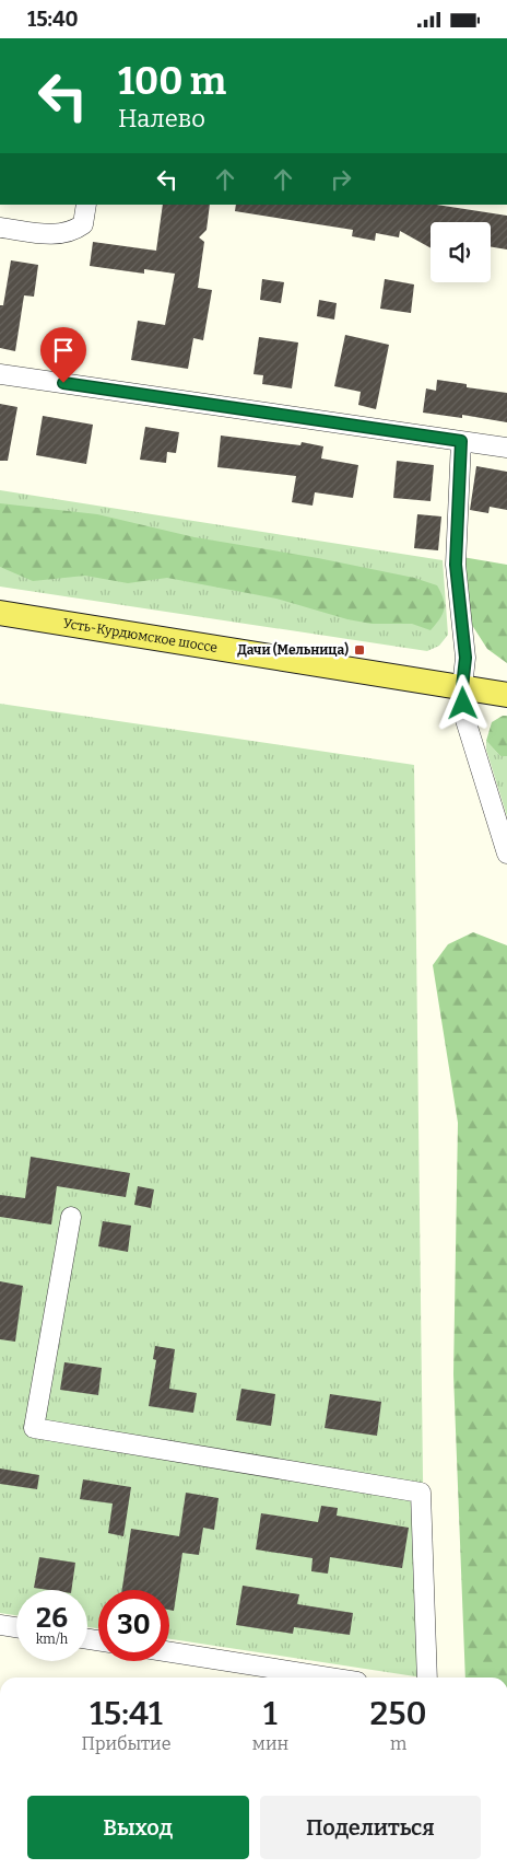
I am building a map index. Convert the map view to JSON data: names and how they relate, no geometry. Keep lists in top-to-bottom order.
{
  "streets": {
    "main road": ["Усть-Курдюмское шоссе"]
  },
  "places": {
    "transit": ["Дачи (Мельница)"]
  },
  "page": {
    "status": "15:40",
    "turn": ["100 m", "Налево"],
    "speed": "26 km/h",
    "limit": "30",
    "eta": [
      "15:41",
      "Прибытие",
      "1",
      "мин",
      "250",
      "m"
    ],
    "buttons": ["Выход", "Поделиться"]
  }
}
